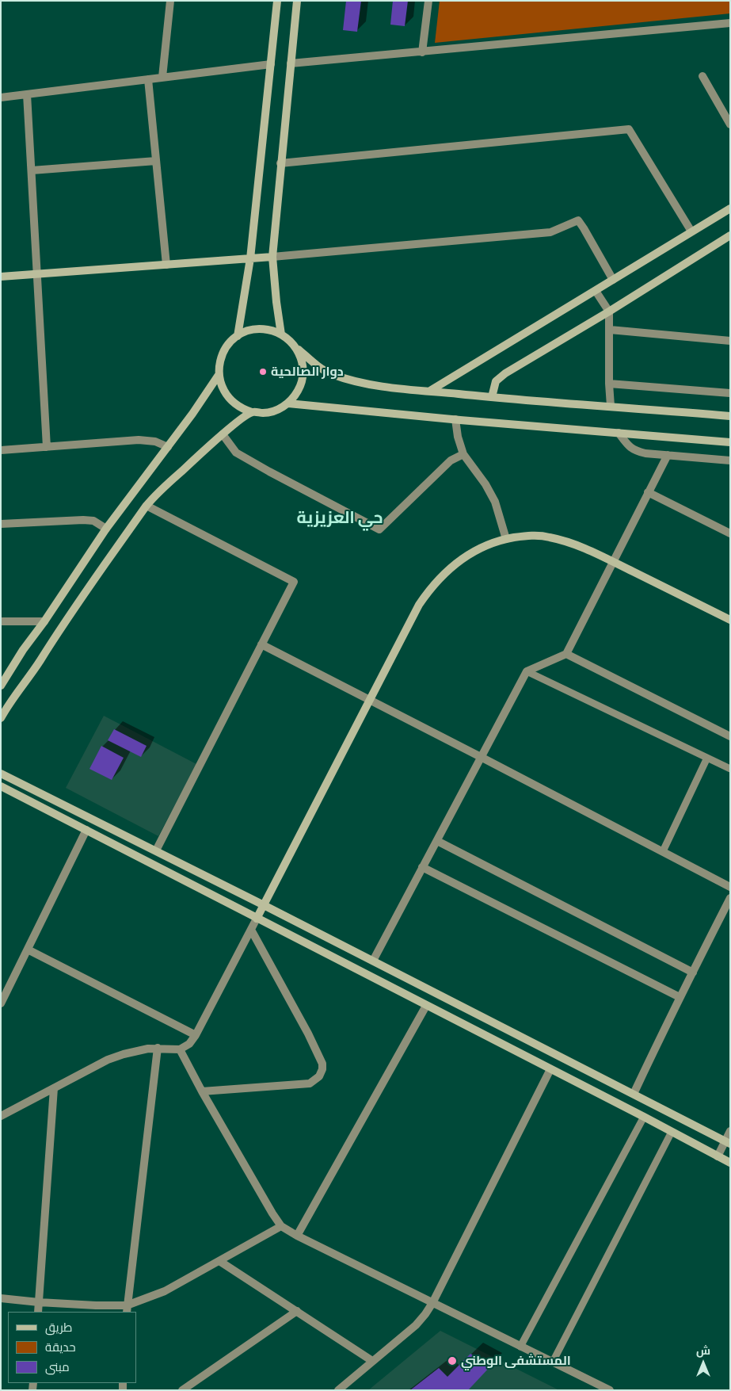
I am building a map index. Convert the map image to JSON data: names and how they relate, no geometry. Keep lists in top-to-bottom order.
{
  "districts": ["حي العزيزية"],
  "places": ["دوار الصالحية", "المستشفى الوطني"],
  "legend": ["طريق", "حديقة", "مبنى"],
  "north": "top"
}
